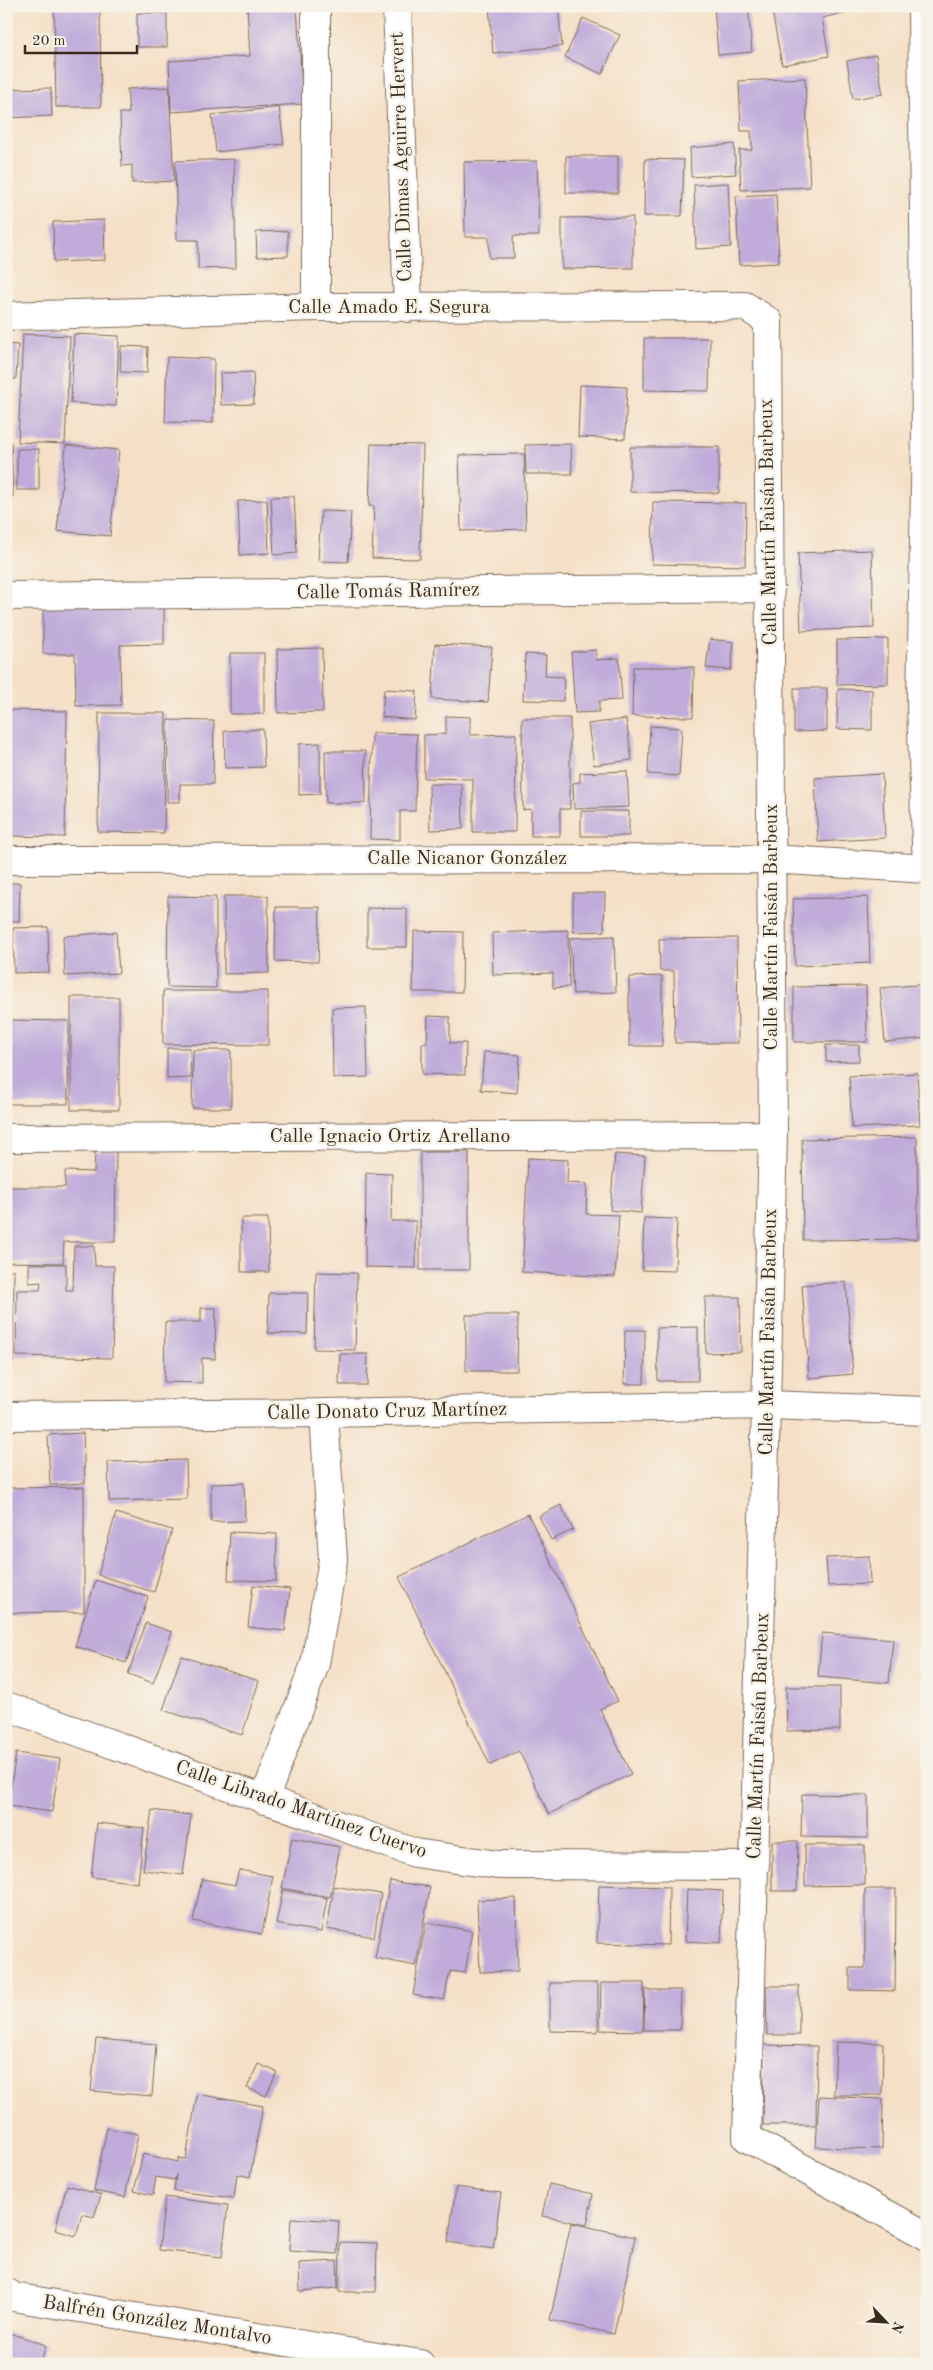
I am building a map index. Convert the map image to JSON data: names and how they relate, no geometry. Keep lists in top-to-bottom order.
{
  "streets": {
    "street": [
      "Calle Dimas Aguirre Hervert",
      "Calle Amado E. Segura",
      "Calle Martín Faisán Barbeux",
      "Calle Tomás Ramírez",
      "Calle Nicanor González",
      "Calle Ignacio Ortiz Arellano",
      "Calle Donato Cruz Martínez",
      "Calle Librado Martínez Cuervo",
      "Balfrén González Montalvo"
    ]
  },
  "crossings": [
    ["Calle Dimas Aguirre Hervert", "Calle Amado E. Segura"],
    ["Calle Amado E. Segura", "Calle Martín Faisán Barbeux"],
    ["Calle Martín Faisán Barbeux", "Calle Tomás Ramírez"],
    ["Calle Martín Faisán Barbeux", "Calle Nicanor González"],
    ["Calle Martín Faisán Barbeux", "Calle Ignacio Ortiz Arellano"],
    ["Calle Martín Faisán Barbeux", "Calle Donato Cruz Martínez"],
    ["Calle Martín Faisán Barbeux", "Calle Librado Martínez Cuervo"]
  ],
  "scale_bar": "20 m",
  "north": "bottom right"
}
